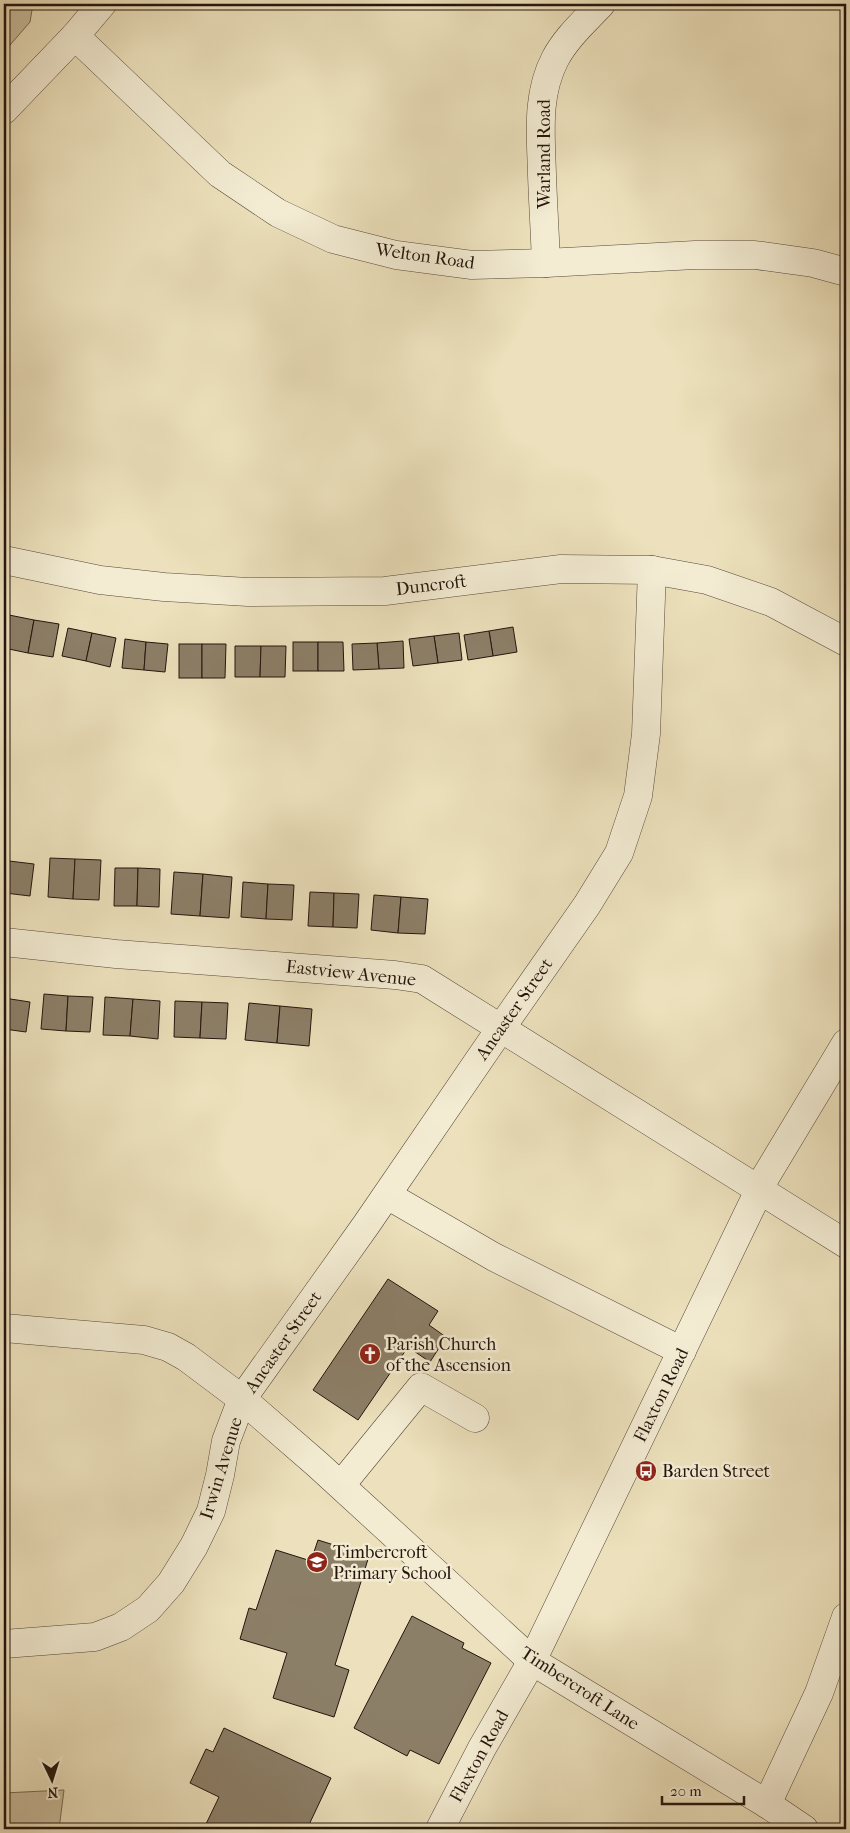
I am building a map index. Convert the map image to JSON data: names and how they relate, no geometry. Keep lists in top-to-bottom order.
{
  "streets": {
    "street": [
      "Warland Road",
      "Welton Road",
      "Duncroft",
      "Eastview Avenue",
      "Ancaster Street",
      "Flaxton Road",
      "Irwin Avenue",
      "Timbercroft Lane"
    ]
  },
  "crossings": [
    ["Warland Road", "Welton Road"],
    ["Duncroft", "Ancaster Street"],
    ["Eastview Avenue", "Ancaster Street"],
    ["Eastview Avenue", "Flaxton Road"],
    ["Ancaster Street", "Irwin Avenue"],
    ["Ancaster Street", "Timbercroft Lane"],
    ["Flaxton Road", "Timbercroft Lane"],
    ["Irwin Avenue", "Timbercroft Lane"]
  ],
  "places": {
    "church": ["Parish Church of the Ascension"],
    "bus stop": ["Barden Street"],
    "school or university": ["Timbercroft Primary School"]
  },
  "scale_bar": "20 m",
  "north": "bottom"
}
